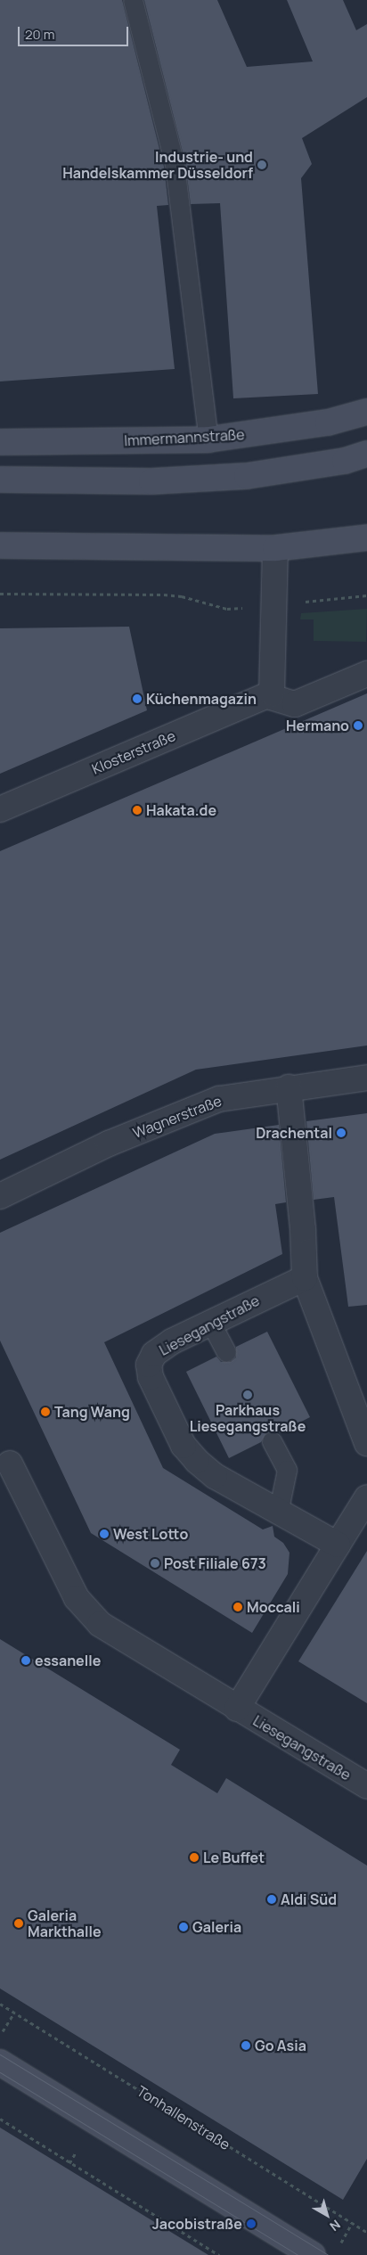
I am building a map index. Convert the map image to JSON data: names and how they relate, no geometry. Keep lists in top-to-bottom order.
{
  "streets": {
    "street": [
      "Immermannstraße",
      "Klosterstraße",
      "Wagnerstraße",
      "Liesegangstraße"
    ],
    "path": ["Tonhallenstraße"]
  },
  "places": [
    "Industrie- und Handelskammer Düsseldorf",
    "Küchenmagazin",
    "Hermano",
    "Hakata.de",
    "Drachental",
    "Parkhaus Liesegangstraße",
    "Tang Wang",
    "West Lotto",
    "Post Filiale 673",
    "Moccali",
    "essanelle",
    "Le Buffet",
    "Aldi Süd",
    "Galeria Markthalle",
    "Galeria",
    "Go Asia",
    "Jacobistraße"
  ],
  "scale_bar": "20 m",
  "north": "bottom right"
}
